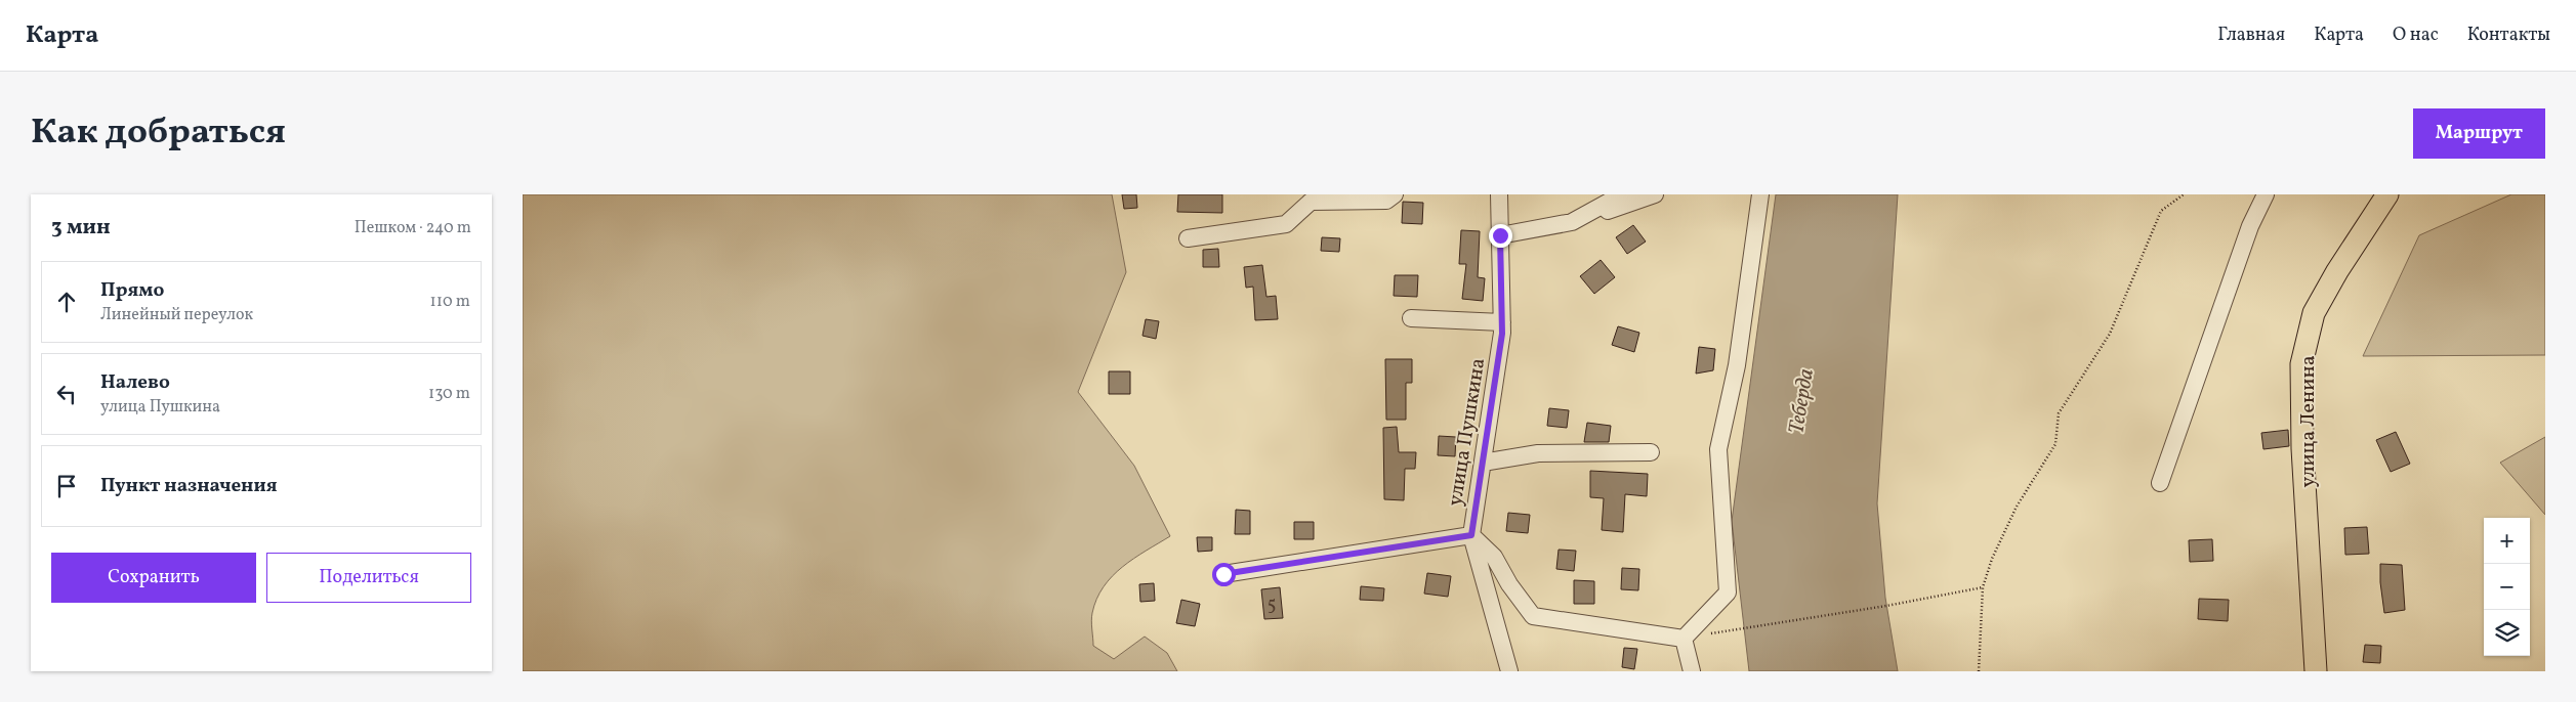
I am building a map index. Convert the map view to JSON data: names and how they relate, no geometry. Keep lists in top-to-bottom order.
{
  "streets": {
    "main road": ["улица Ленина"],
    "street": ["улица Пушкина"]
  },
  "water": ["Теберда"],
  "house_numbers": ["5"],
  "page": {
    "header": "Карта",
    "nav": [
      "Главная",
      "Карта",
      "О нас",
      "Контакты"
    ],
    "title": "Как добраться",
    "buttons": [
      "Маршрут",
      ["Сохранить", "Поделиться"]
    ],
    "heading": ["3 мин", "Пешком · 240 m"],
    "list": [
      ["Прямо", "Линейный переулок", "110 m"],
      ["Налево", "улица Пушкина", "130 m"],
      "Пункт назначения"
    ],
    "map_buttons": ["+", "−"]
  }
}
